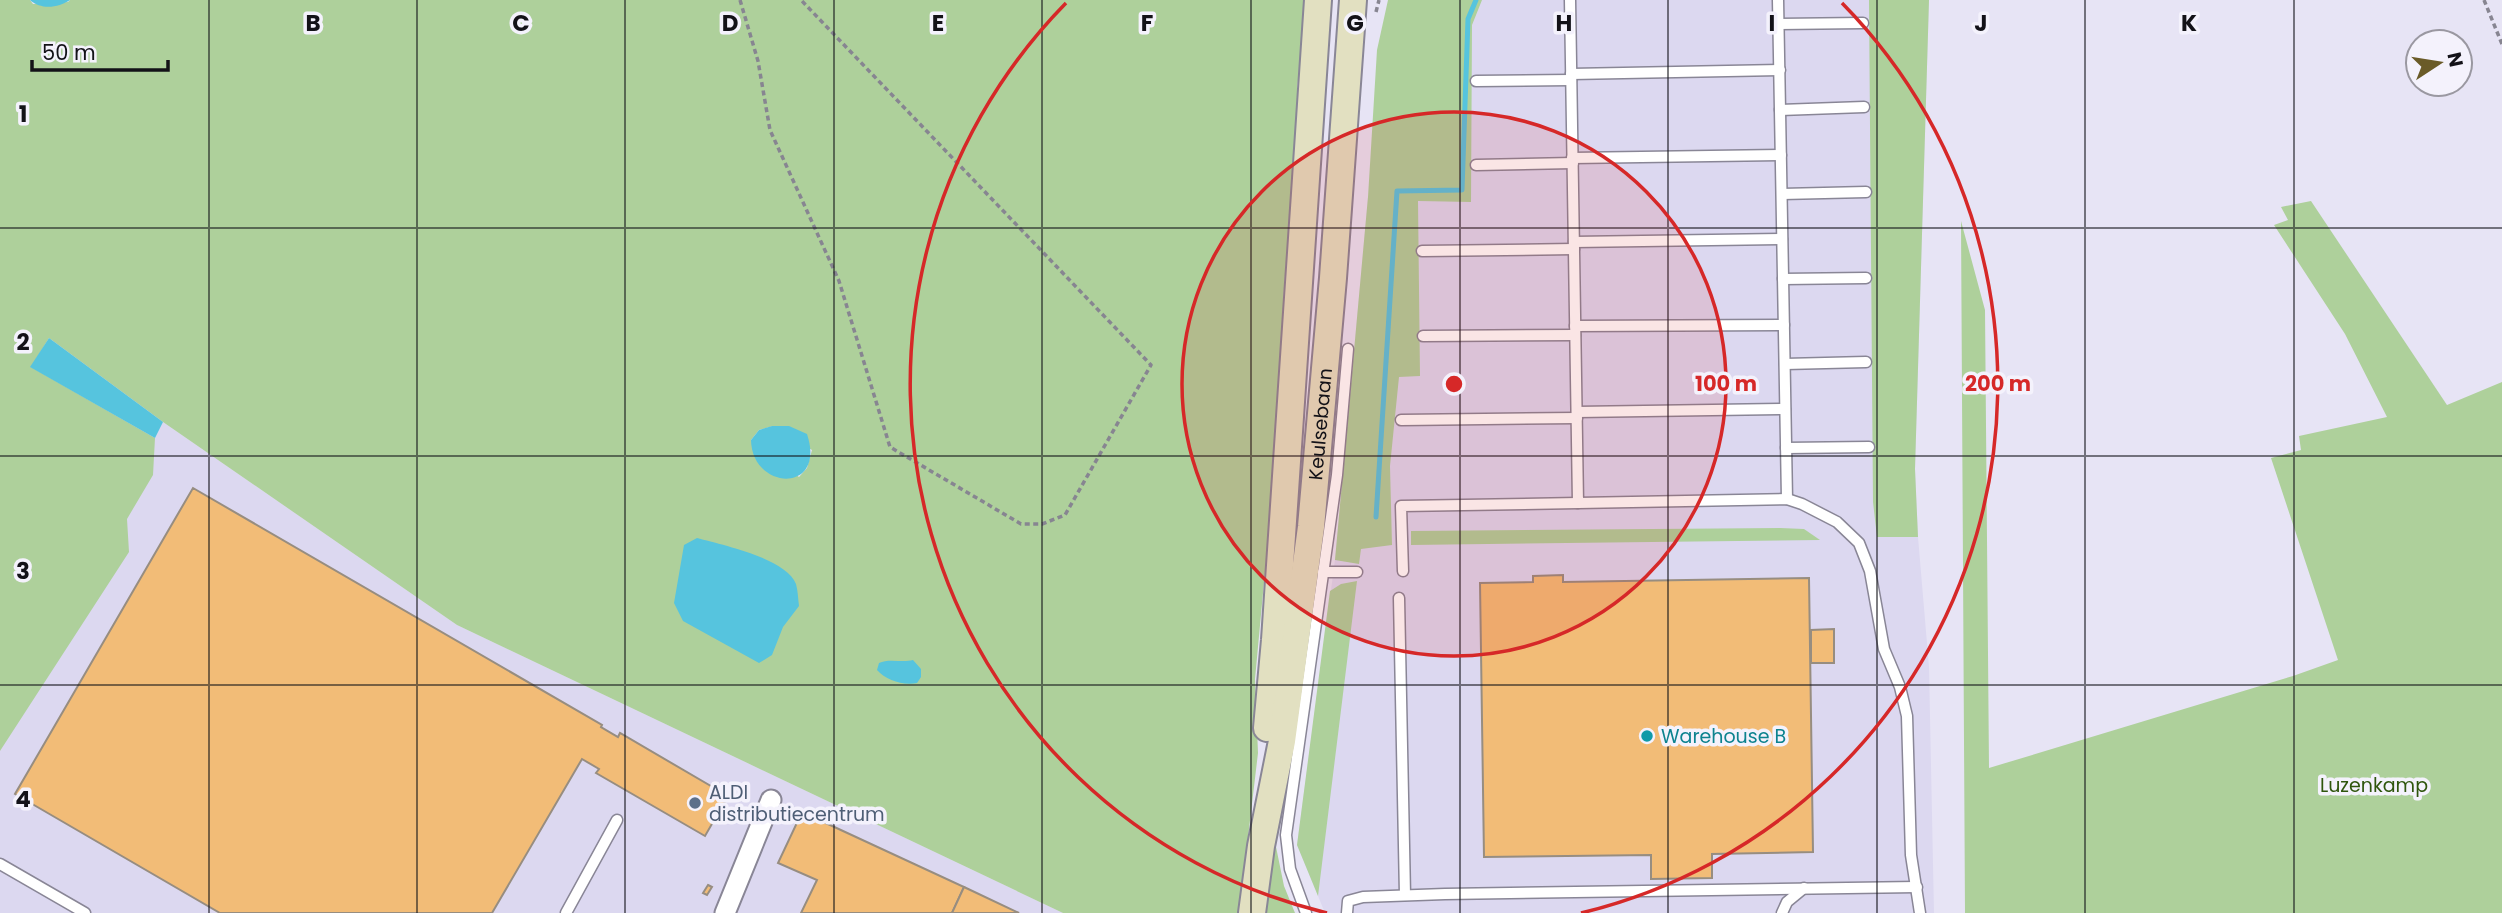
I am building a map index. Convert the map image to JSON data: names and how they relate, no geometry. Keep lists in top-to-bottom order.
{
  "streets": {
    "main road": ["Keulsebaan"]
  },
  "parks": ["Luzenkamp"],
  "places": ["Warehouse B", "ALDI distributiecentrum"],
  "scale_bar": "50 m",
  "north": "right",
  "grid": {
    "columns": [
      "B",
      "C",
      "D",
      "E",
      "F",
      "G",
      "H",
      "I",
      "J",
      "K"
    ],
    "rows": [
      "1",
      "2",
      "3",
      "4"
    ]
  },
  "rings": ["100 m", "200 m"]
}
